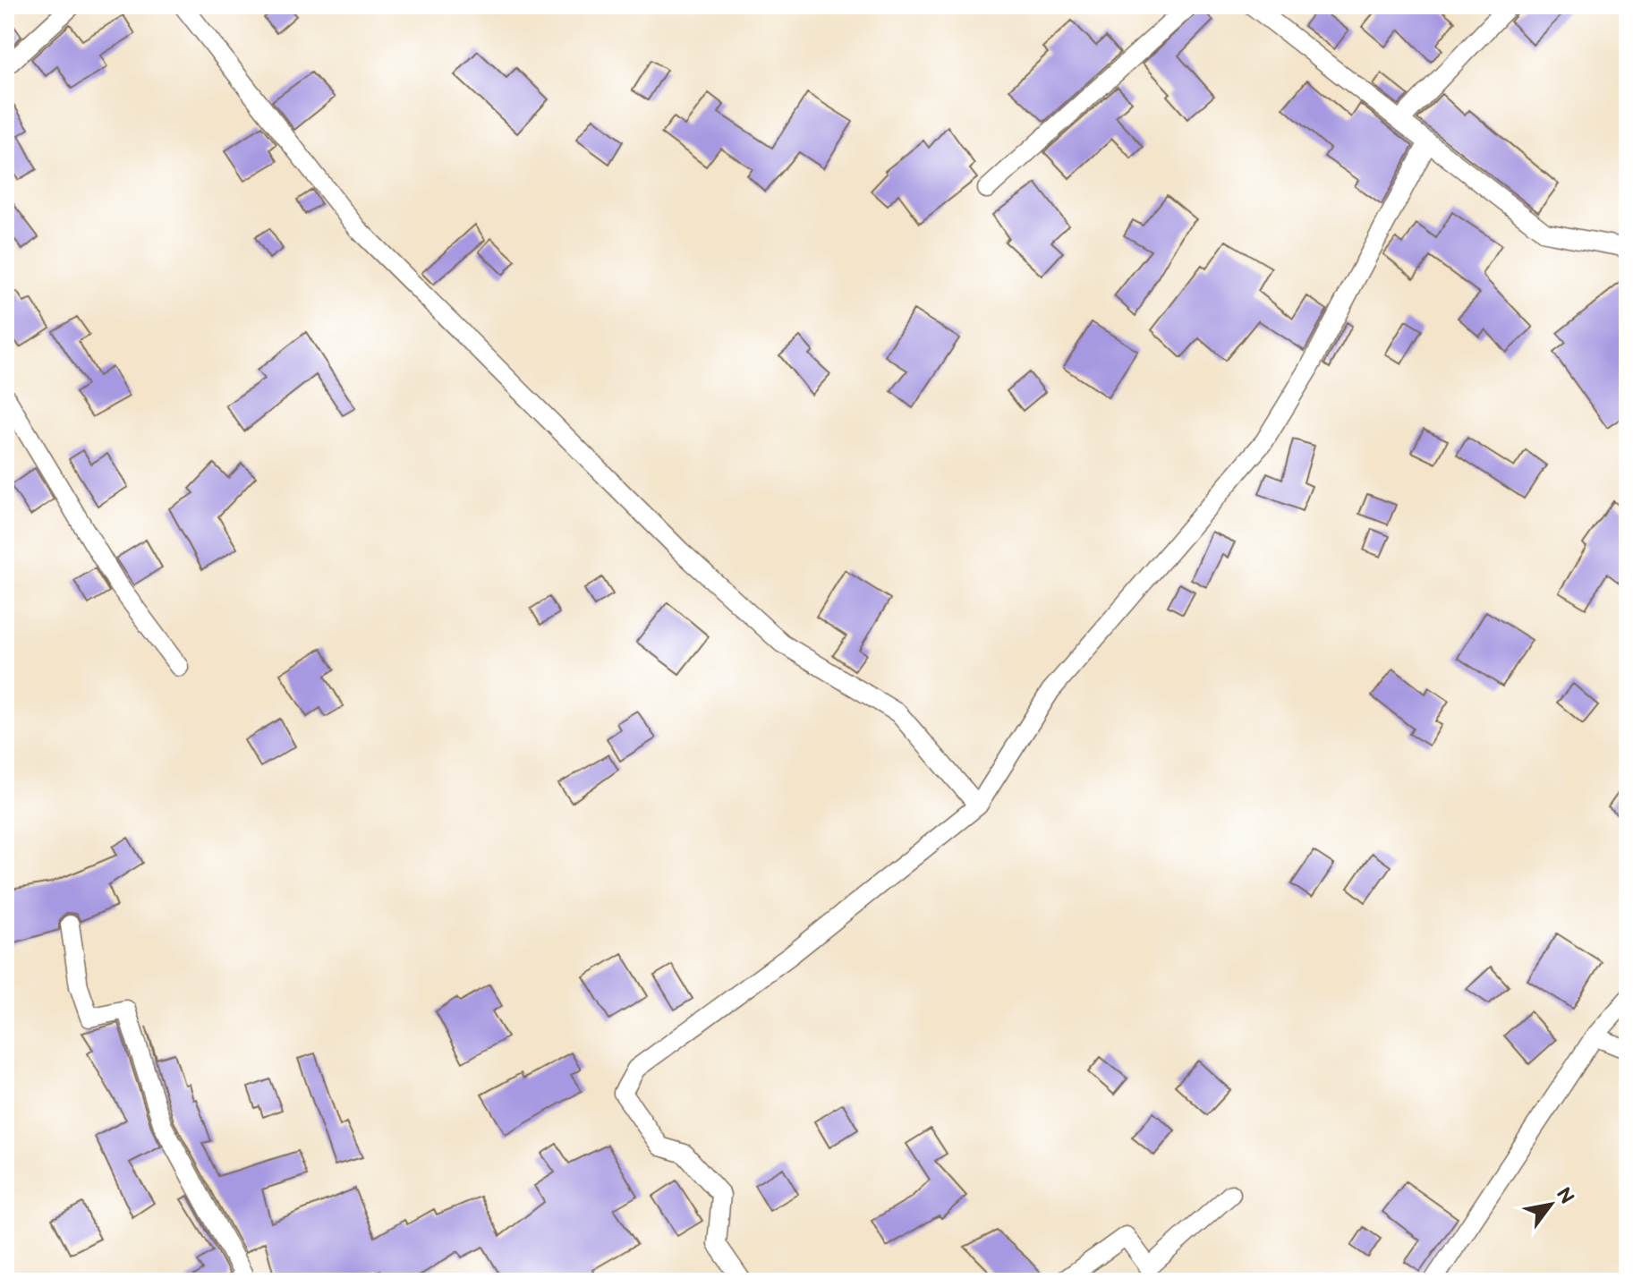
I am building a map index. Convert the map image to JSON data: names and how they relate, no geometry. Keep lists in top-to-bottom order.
{
  "north": "top right"
}
